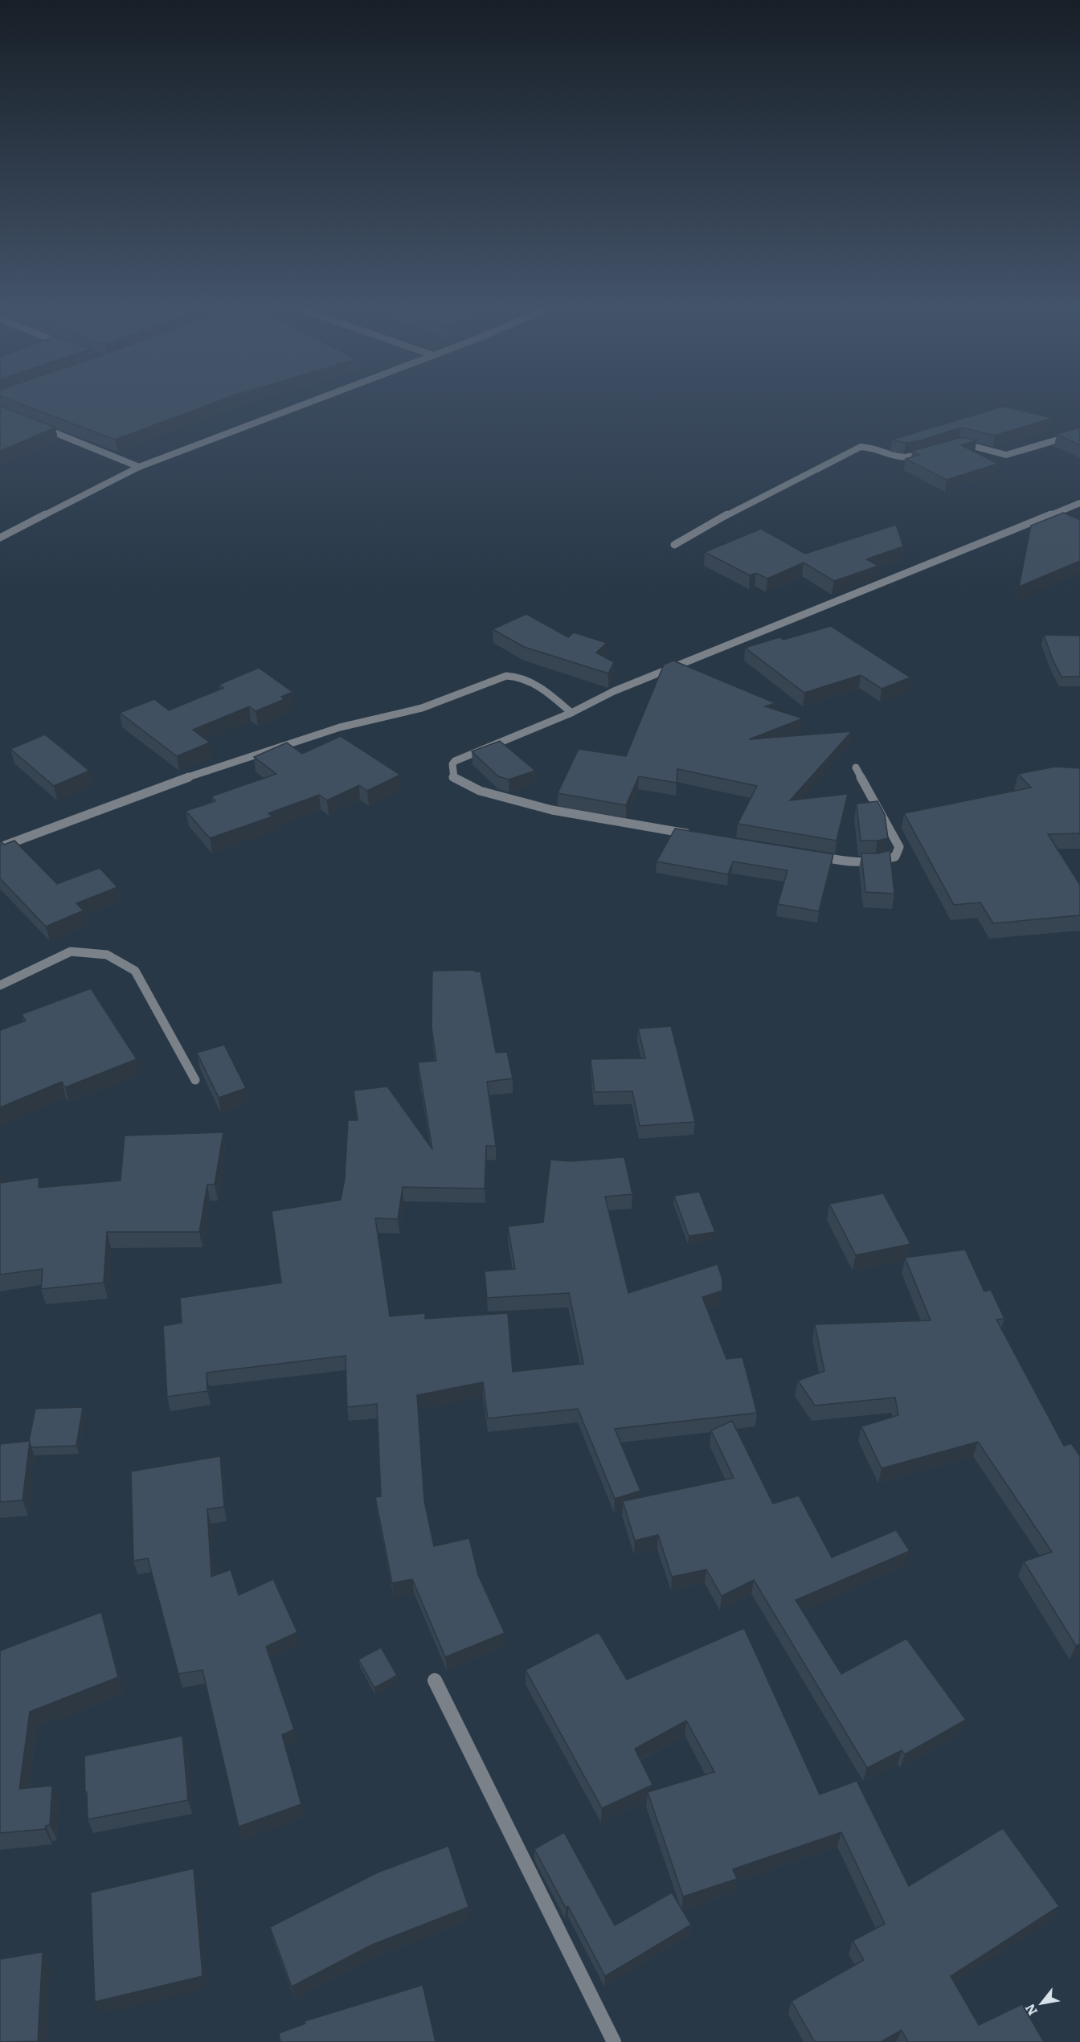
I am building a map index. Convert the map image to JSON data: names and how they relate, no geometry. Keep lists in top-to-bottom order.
{
  "north": "bottom left"
}
